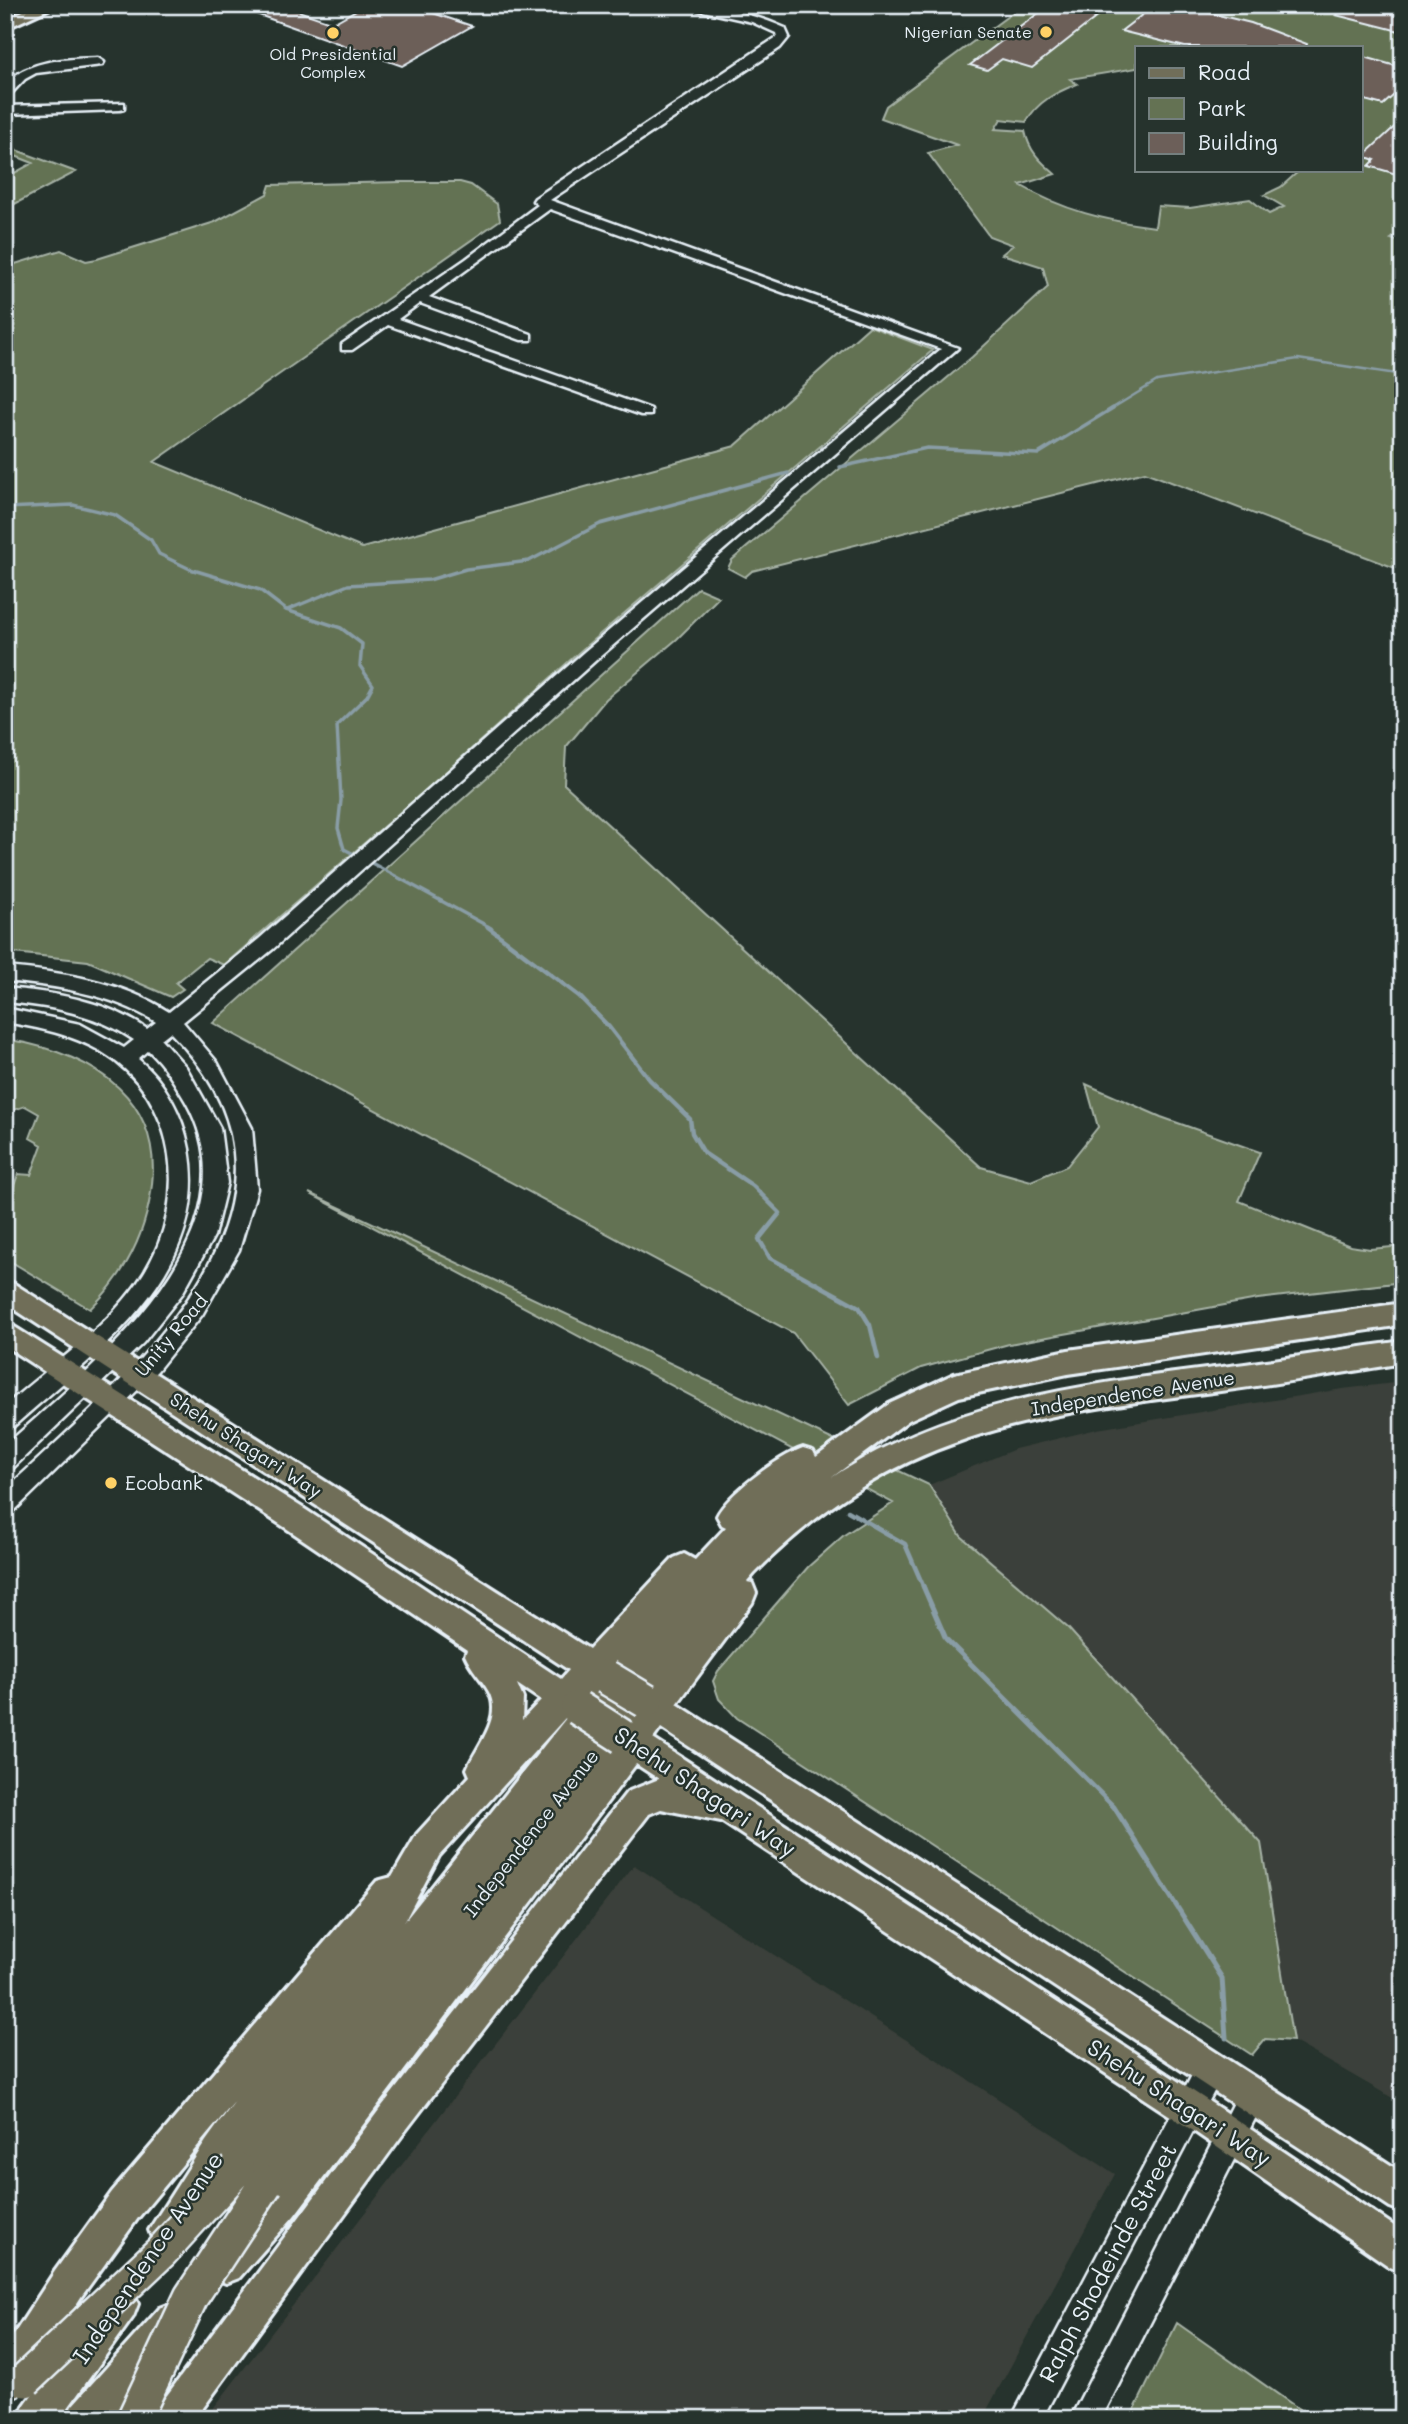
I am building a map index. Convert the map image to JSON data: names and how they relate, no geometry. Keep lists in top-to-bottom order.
{
  "streets": {
    "main road": ["Independence Avenue", "Shehu Shagari Way"],
    "street": ["Unity Road", "Ralph Shodeinde Street"]
  },
  "crossings": [
    ["Unity Road", "Shehu Shagari Way"],
    ["Independence Avenue", "Shehu Shagari Way"],
    ["Shehu Shagari Way", "Ralph Shodeinde Street"]
  ],
  "places": ["Nigerian Senate", "Old Presidential Complex", "Ecobank"],
  "legend": ["Road", "Park", "Building"]
}
